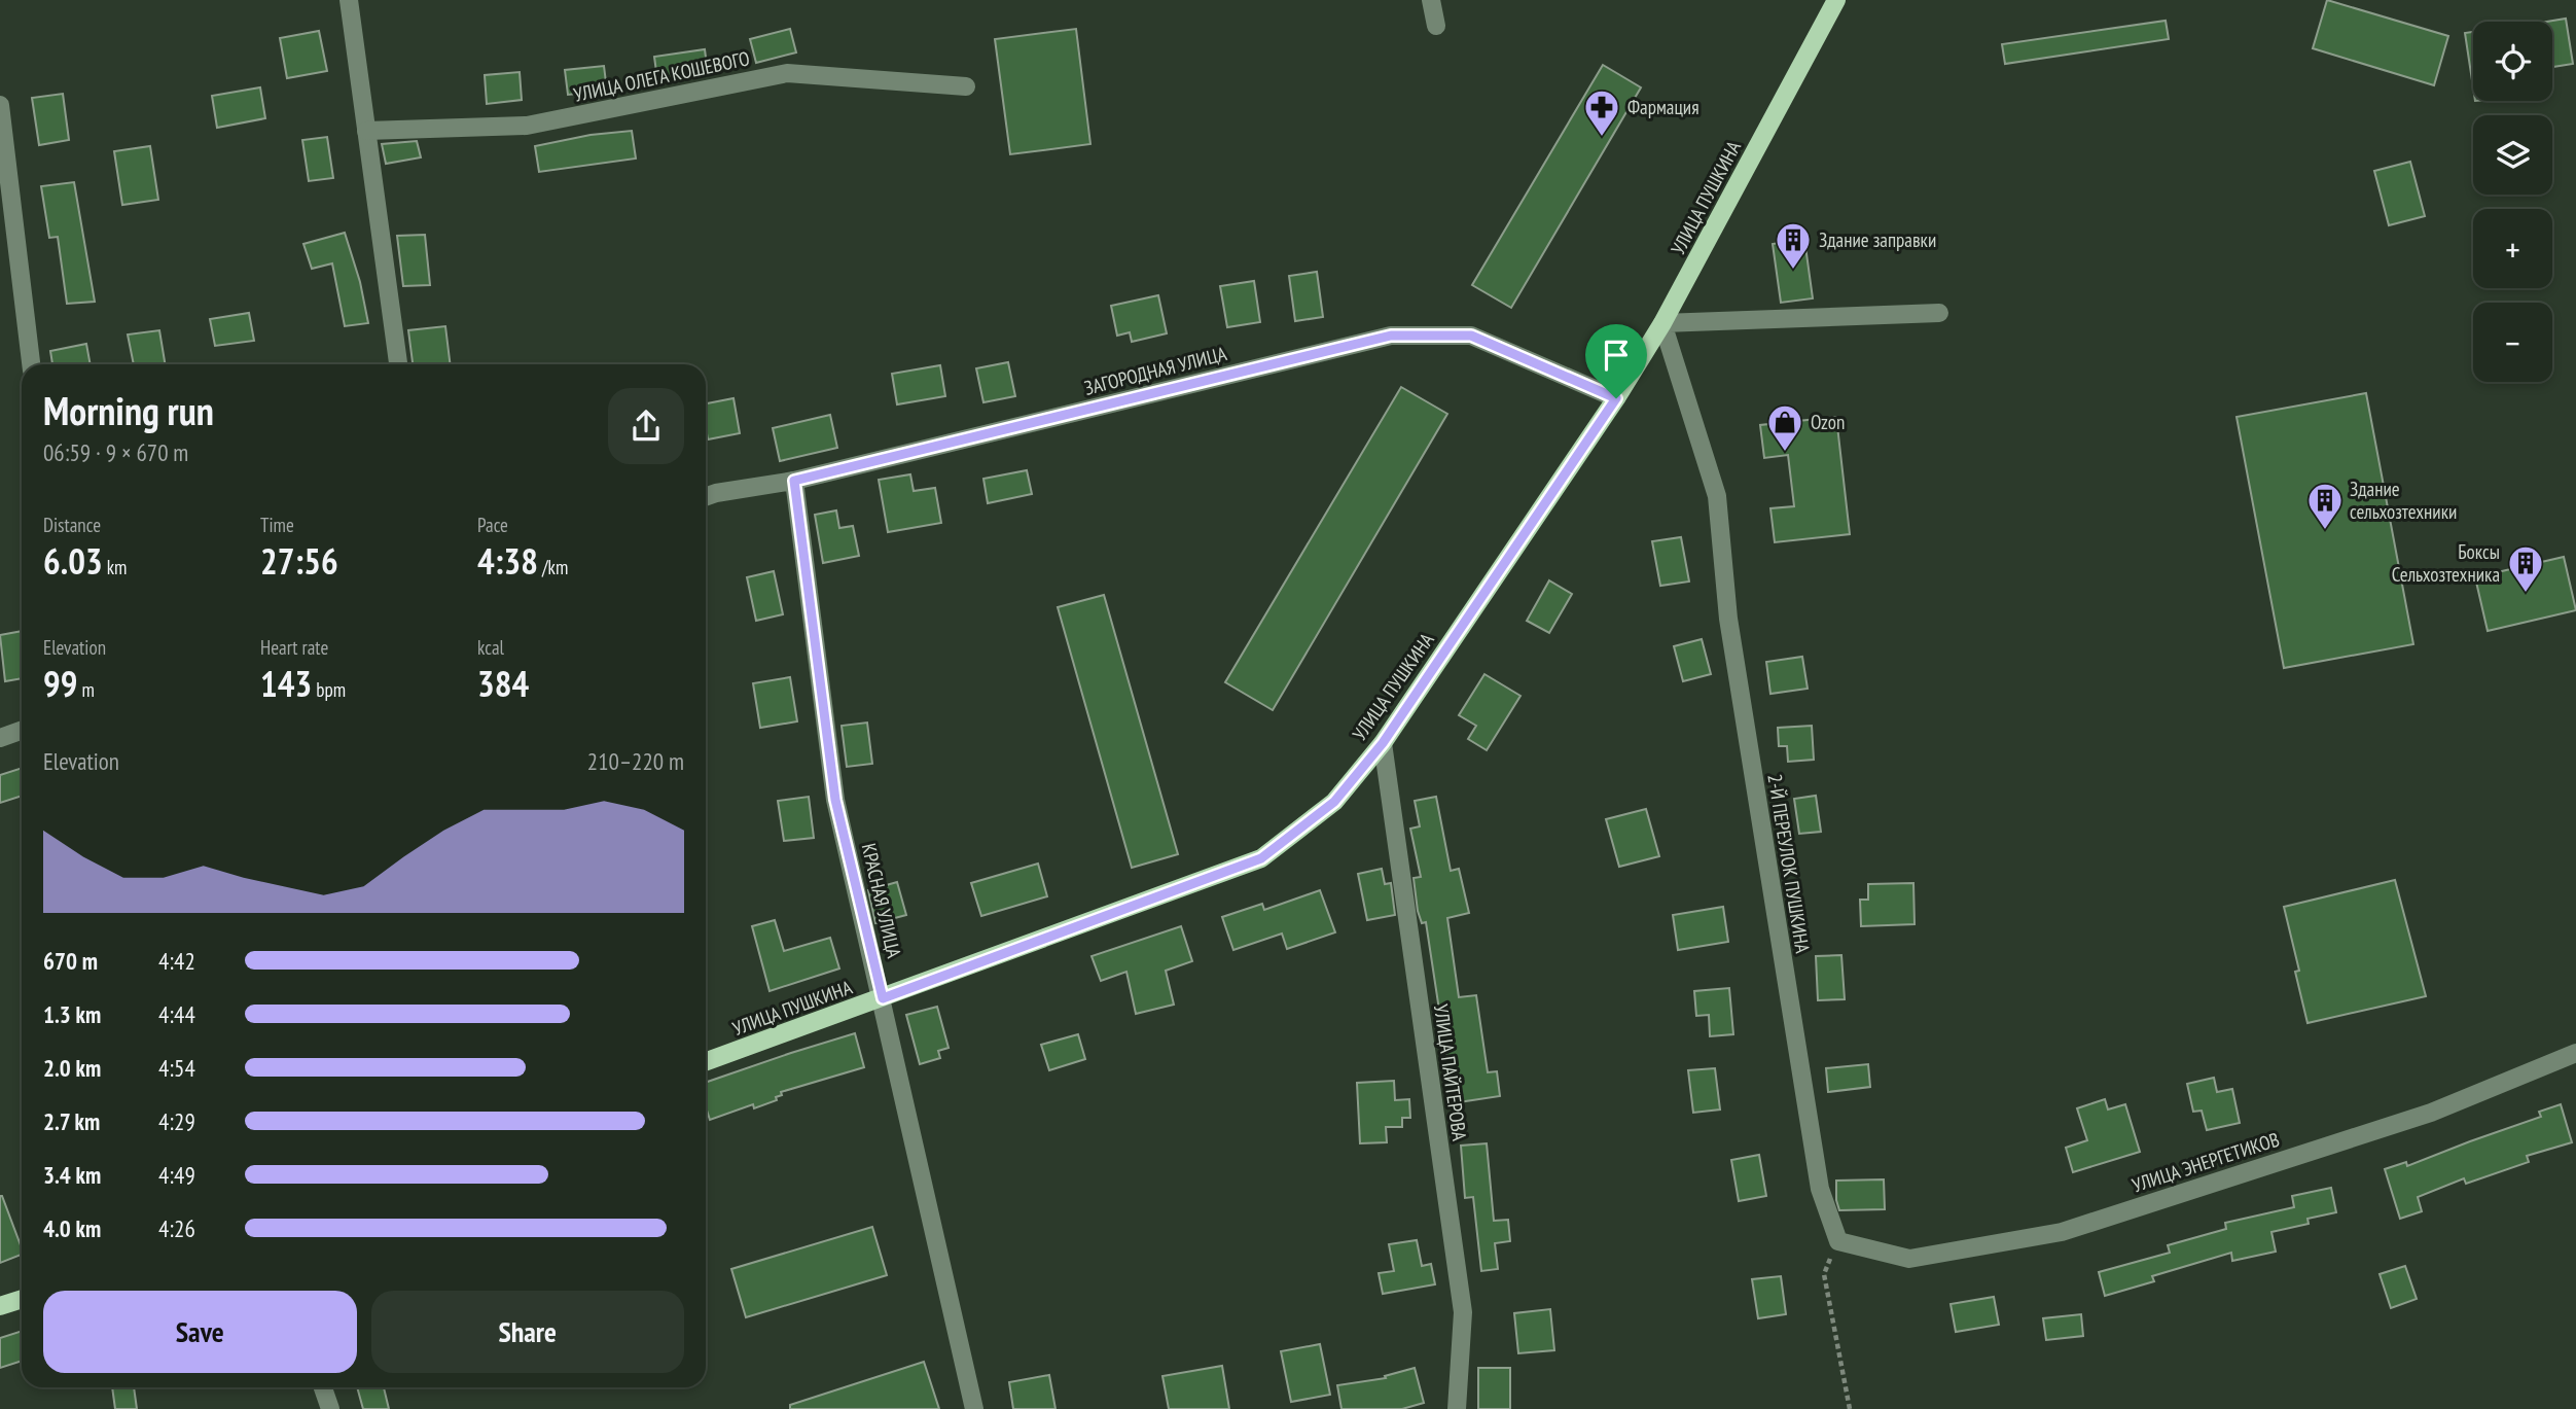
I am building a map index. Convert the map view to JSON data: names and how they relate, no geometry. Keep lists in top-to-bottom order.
{
  "streets": {
    "main road": ["УЛИЦА ПУШКИНА"],
    "street": [
      "УЛИЦА ОЛЕГА КОШЕВОГО",
      "ЗАГОРОДНАЯ УЛИЦА",
      "2-Й ПЕРЕУЛОК ПУШКИНА",
      "КРАСНАЯ УЛИЦА",
      "УЛИЦА ПАЙТЕРОВА",
      "УЛИЦА ЭНЕРГЕТИКОВ"
    ]
  },
  "crossings": [
    ["УЛИЦА ПУШКИНА", "ЗАГОРОДНАЯ УЛИЦА"],
    ["УЛИЦА ПУШКИНА", "2-Й ПЕРЕУЛОК ПУШКИНА"],
    ["УЛИЦА ПУШКИНА", "КРАСНАЯ УЛИЦА"],
    ["УЛИЦА ПУШКИНА", "УЛИЦА ПАЙТЕРОВА"],
    ["ЗАГОРОДНАЯ УЛИЦА", "КРАСНАЯ УЛИЦА"],
    ["2-Й ПЕРЕУЛОК ПУШКИНА", "УЛИЦА ЭНЕРГЕТИКОВ"]
  ],
  "places": {
    "pharmacy": ["Фармация"],
    "building": ["Здание заправки", "Здание сельхозтехники", "Боксы Сельхозтехника"],
    "shop": ["Ozon"]
  },
  "page": {
    "map_buttons": ["+", "−"],
    "heading": ["Morning run", "06:59 · 9 × 670 m"],
    "stats": [
      ["Distance", "6.03 km"],
      ["Time", "27:56"],
      ["Pace", "4:38 /km"],
      ["Elevation", "99 m"],
      ["Heart rate", "143 bpm"],
      ["kcal", "384"]
    ],
    "chart": ["Elevation", "210–220 m"],
    "list": [
      {
        "name": "670 m",
        "note": "4:42"
      },
      {
        "name": "1.3 km",
        "note": "4:44"
      },
      {
        "name": "2.0 km",
        "note": "4:54"
      },
      {
        "name": "2.7 km",
        "note": "4:29"
      },
      {
        "name": "3.4 km",
        "note": "4:49"
      },
      {
        "name": "4.0 km",
        "note": "4:26"
      }
    ],
    "buttons": ["Save", "Share"]
  }
}
